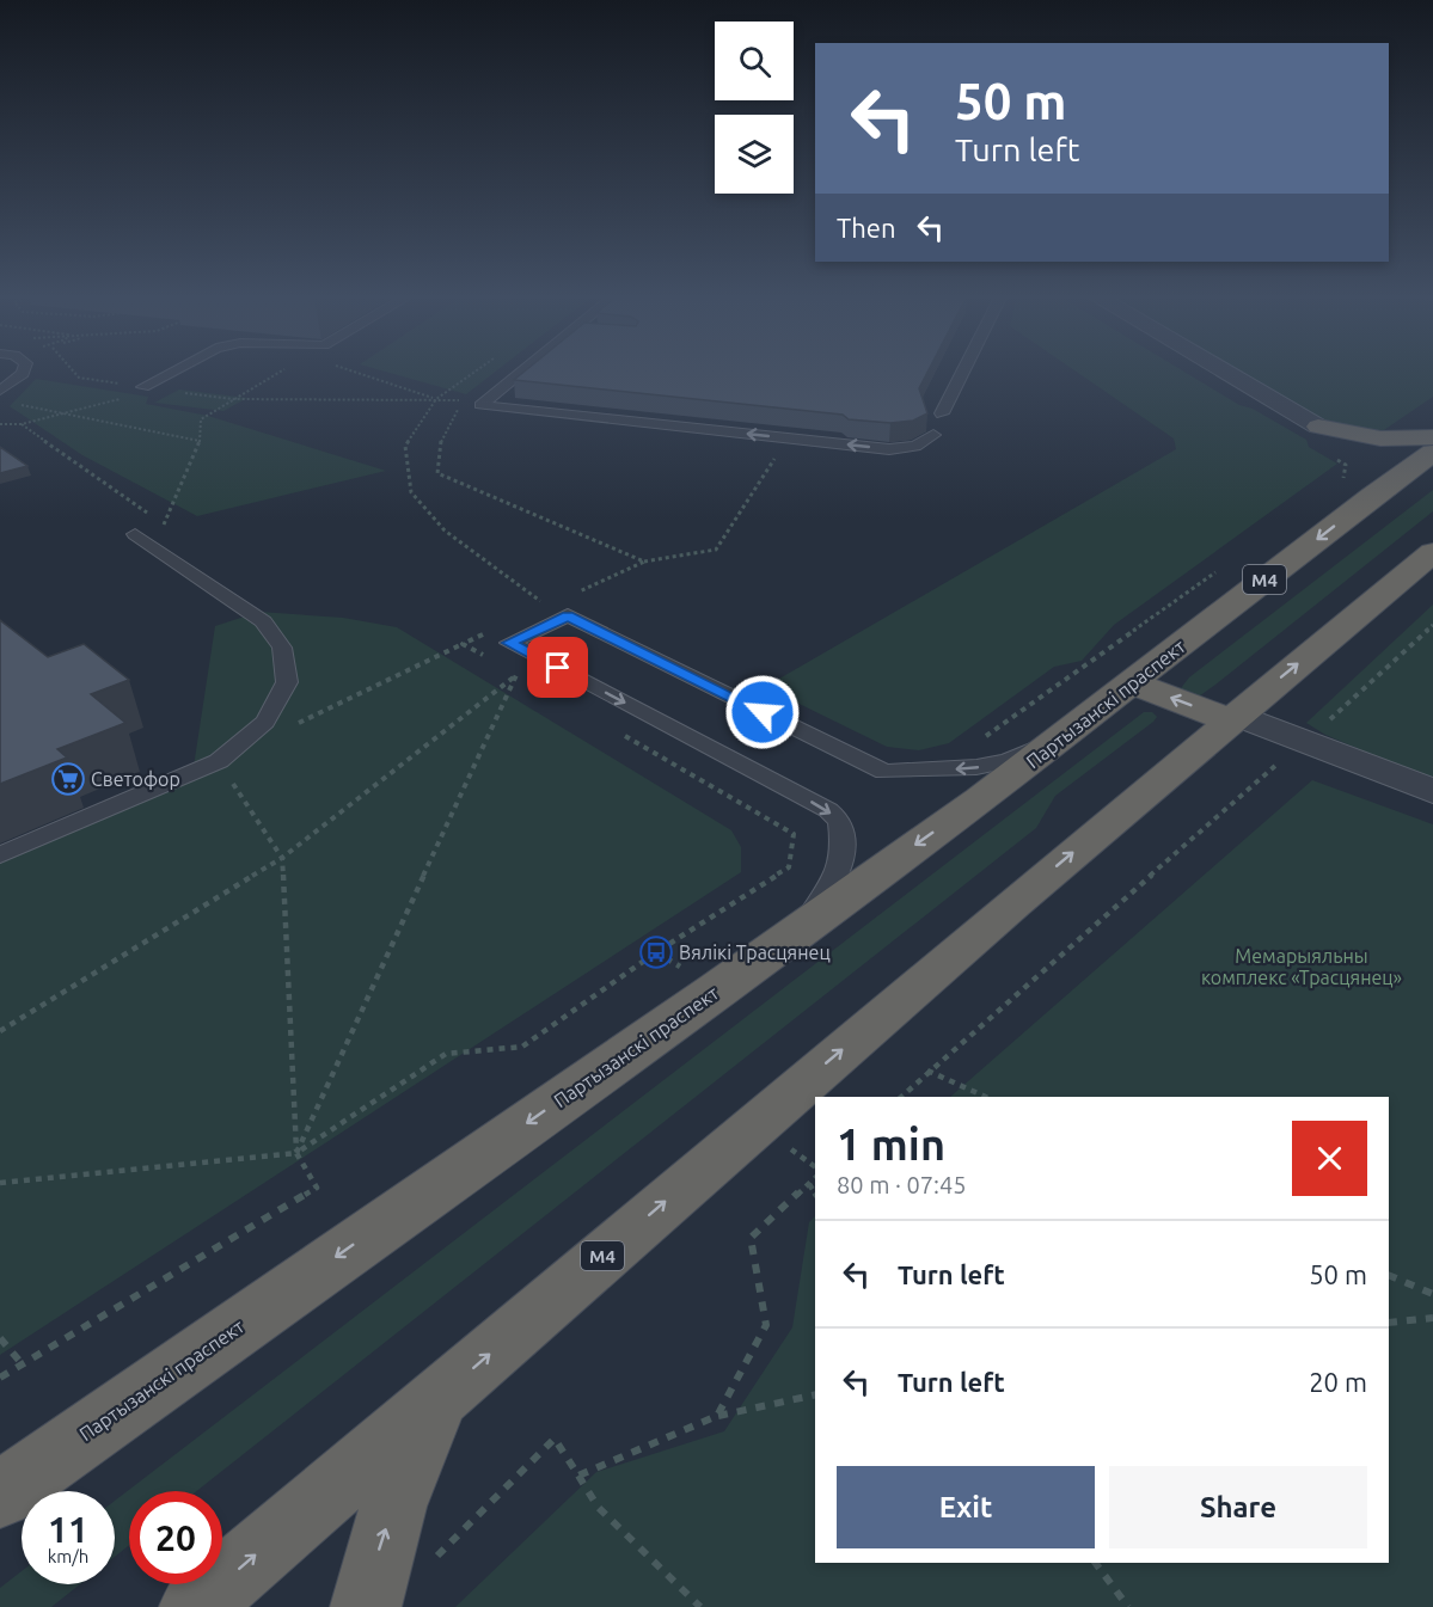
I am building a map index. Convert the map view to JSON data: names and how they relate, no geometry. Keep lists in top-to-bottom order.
{
  "streets": {
    "highway": ["М4", "Партызанскі праспект"]
  },
  "parks": ["Мемарыяльны комплекс «Трасцянец»"],
  "places": {
    "supermarket": ["Светофор"],
    "bus stop": ["Вялікі Трасцянец"]
  },
  "page": {
    "turn": ["50 m", "Turn left"],
    "then": "Then",
    "heading": ["1 min", "80 m · 07:45"],
    "list": [
      {
        "name": "Turn left",
        "value": "50 m"
      },
      {
        "name": "Turn left",
        "value": "20 m"
      }
    ],
    "buttons": ["Exit", "Share"],
    "speed": "11 km/h",
    "limit": "20"
  }
}
